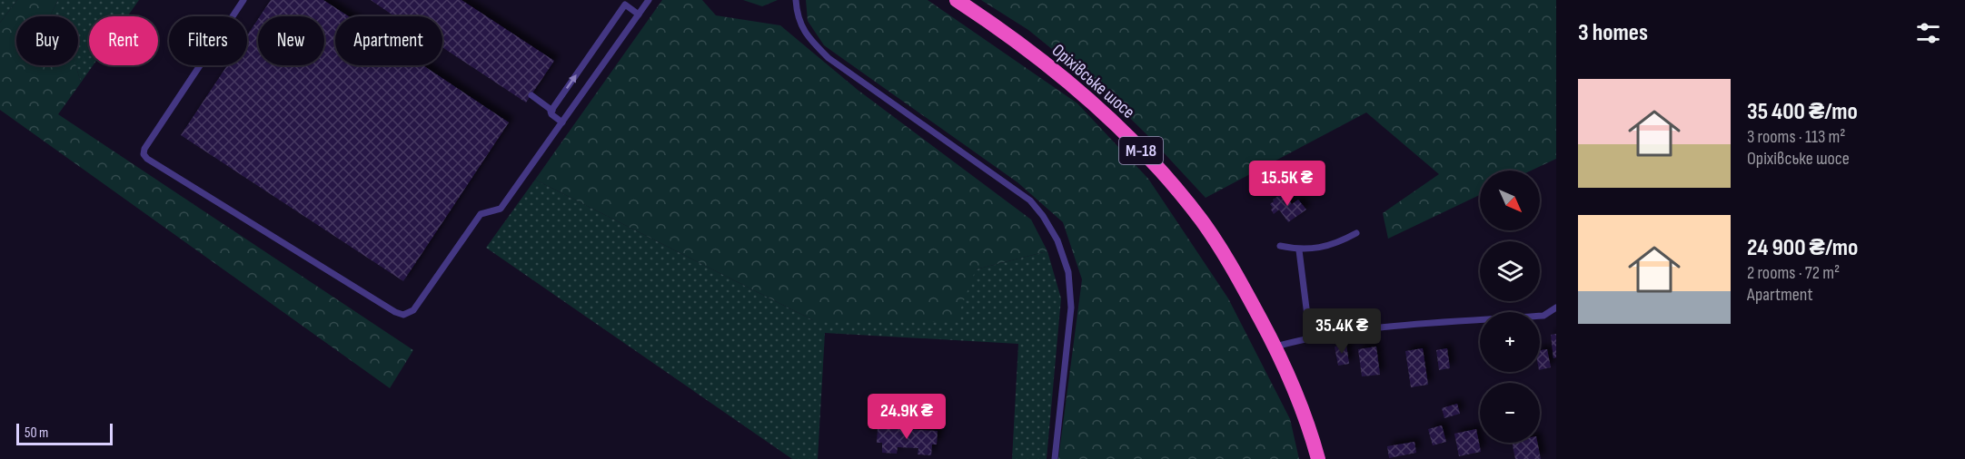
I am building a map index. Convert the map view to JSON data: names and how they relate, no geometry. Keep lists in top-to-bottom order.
{
  "streets": {
    "highway": ["Оріхівське шосе", "М-18"]
  },
  "crossings": [
    ["Оріхівське шосе", "М-18"]
  ],
  "scale_bar": "50 m",
  "north": "bottom right",
  "page": {
    "heading": "3 homes",
    "chip": [
      "Buy",
      "Rent",
      "Filters",
      "New",
      "Apartment"
    ],
    "list": [
      {
        "name": "35 400 ₴/mo",
        "note": "3 rooms · 113 m² · Оріхівське шосе"
      },
      {
        "name": "24 900 ₴/mo",
        "note": "2 rooms · 72 m² · Apartment"
      }
    ],
    "price": ["15.5K ₴", "35.4K ₴", "24.9K ₴"],
    "map_buttons": ["+", "−"],
    "scale": "50 m"
  }
}
